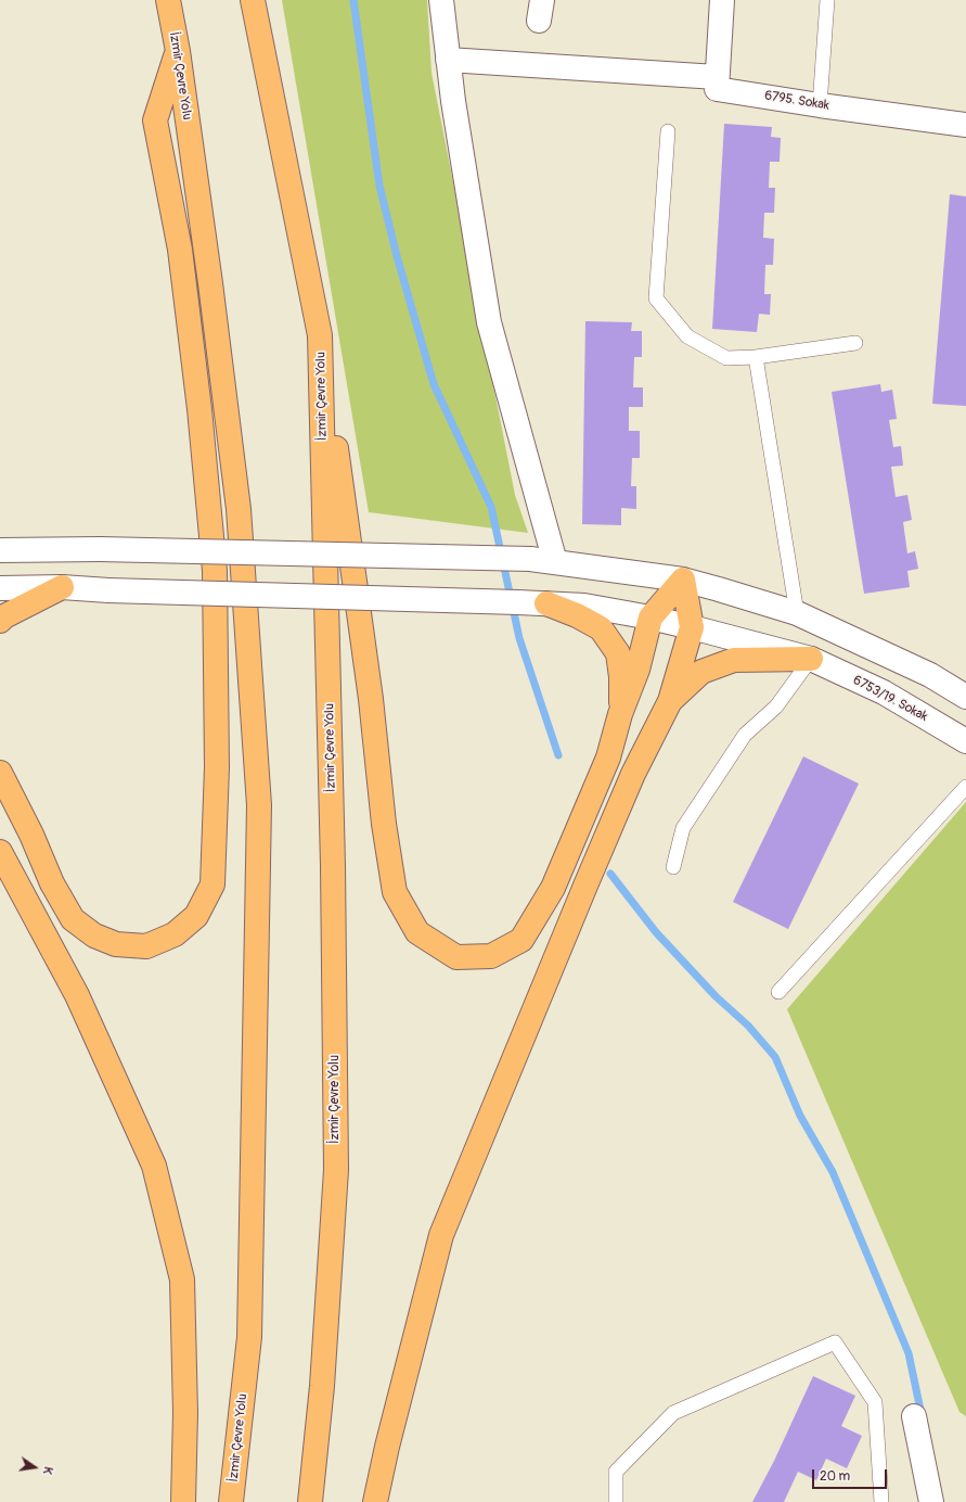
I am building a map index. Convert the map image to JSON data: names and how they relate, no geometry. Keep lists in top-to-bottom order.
{
  "streets": {
    "highway": ["İzmir Çevre Yolu"],
    "street": ["6795. Sokak", "6753/19. Sokak"]
  },
  "scale_bar": "20 m",
  "north": "right"
}
